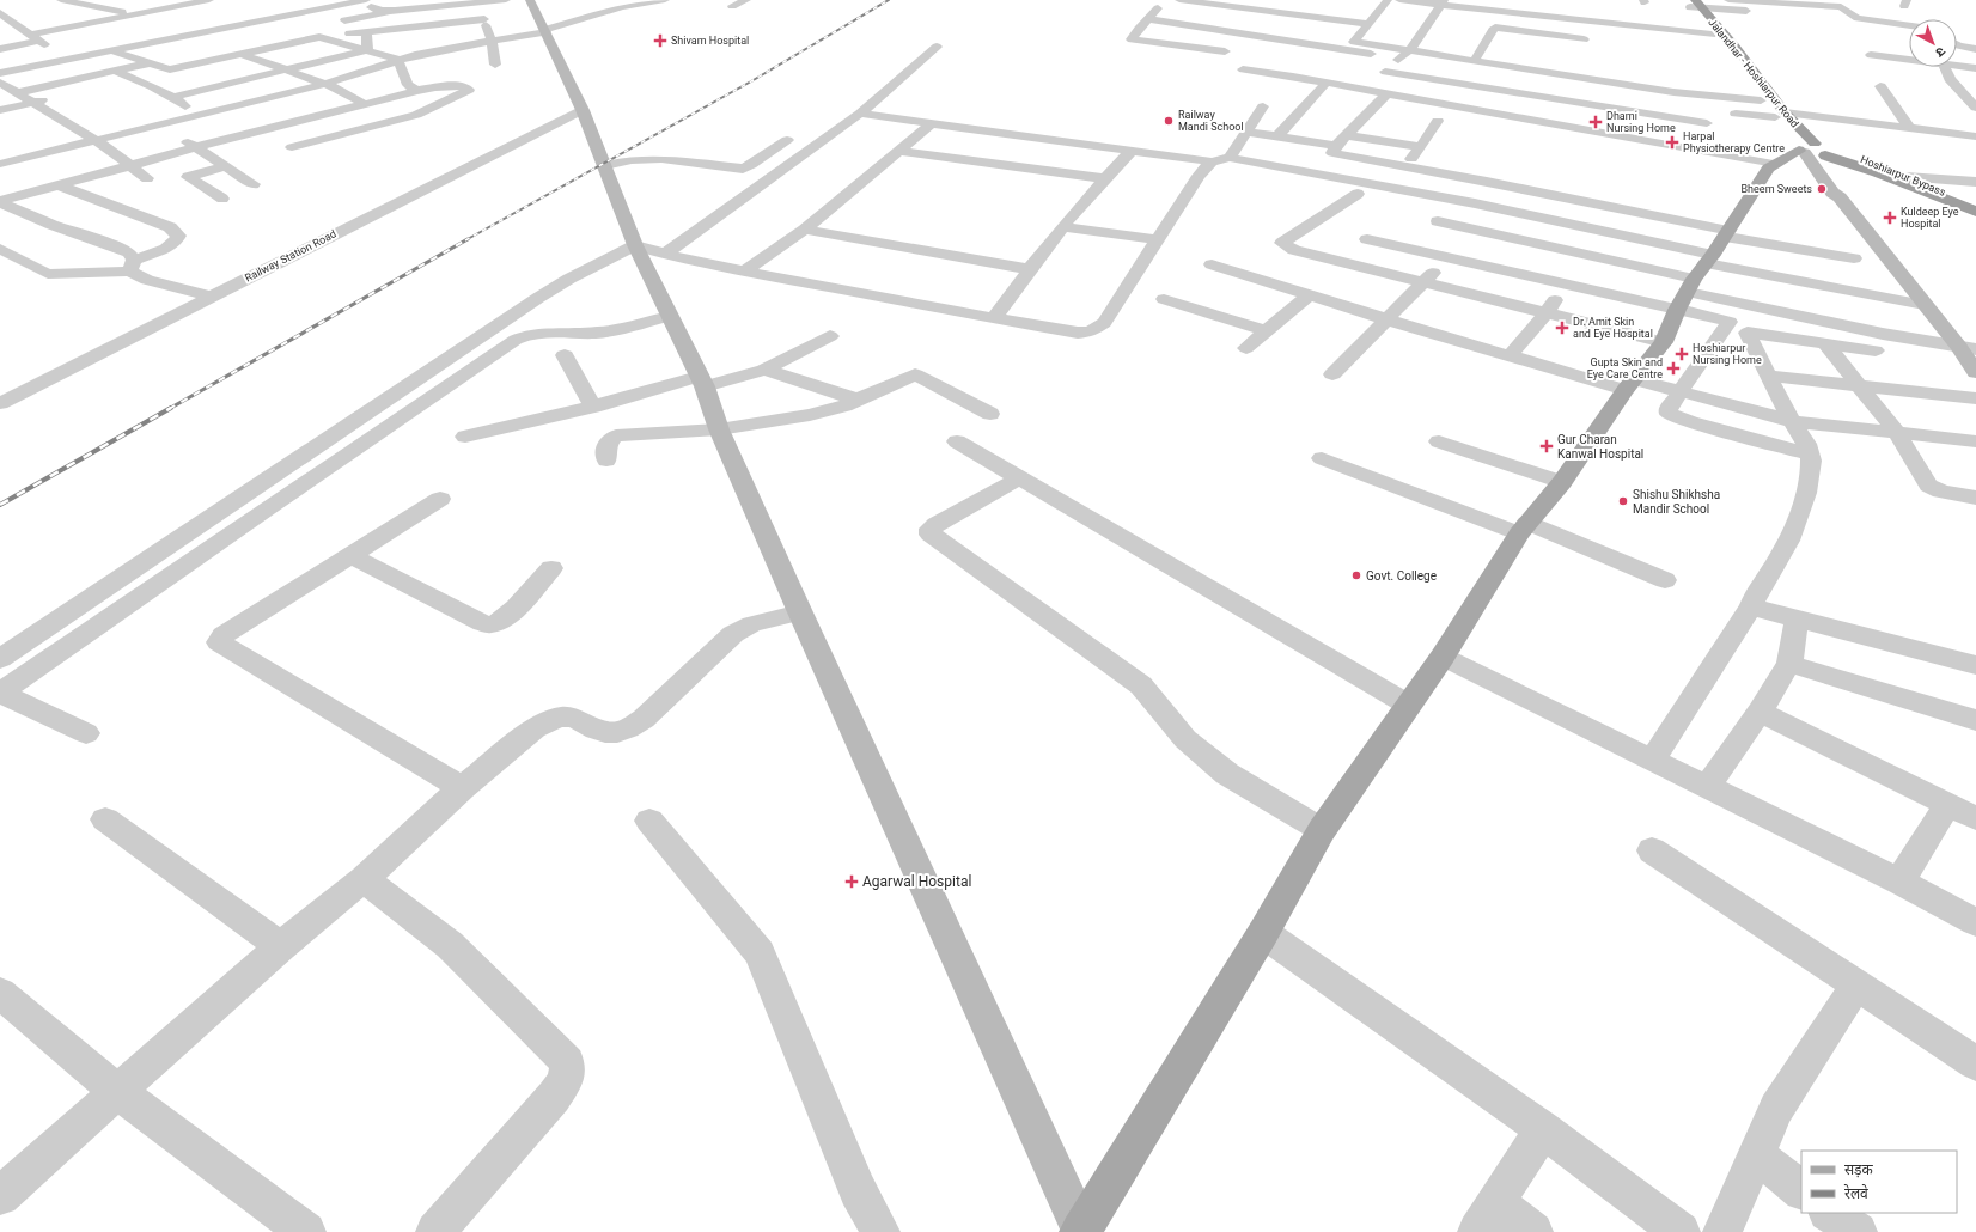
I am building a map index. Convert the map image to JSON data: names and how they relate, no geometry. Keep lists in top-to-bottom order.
{
  "streets": {
    "highway": ["Jalandhar - Hoshiarpur Road", "Hoshiarpur Bypass"],
    "street": ["Railway Station Road"]
  },
  "crossings": [
    ["Jalandhar - Hoshiarpur Road", "Hoshiarpur Bypass"]
  ],
  "places": {
    "health": [
      "Shivam Hospital",
      "Dhami Nursing Home",
      "Harpal Physiotherapy Centre",
      "Kuldeep Eye Hospital",
      "Dr. Amit Skin and Eye Hospital",
      "Hoshiarpur Nursing Home",
      "Gupta Skin and Eye Care Centre",
      "Gur Charan Kanwal Hospital",
      "Agarwal Hospital"
    ],
    "other": [
      "Railway Mandi School",
      "Bheem Sweets",
      "Shishu Shikhsha Mandir School",
      "Govt. College"
    ]
  },
  "legend": ["सड़क", "रेलवे"],
  "north": "bottom right"
}
